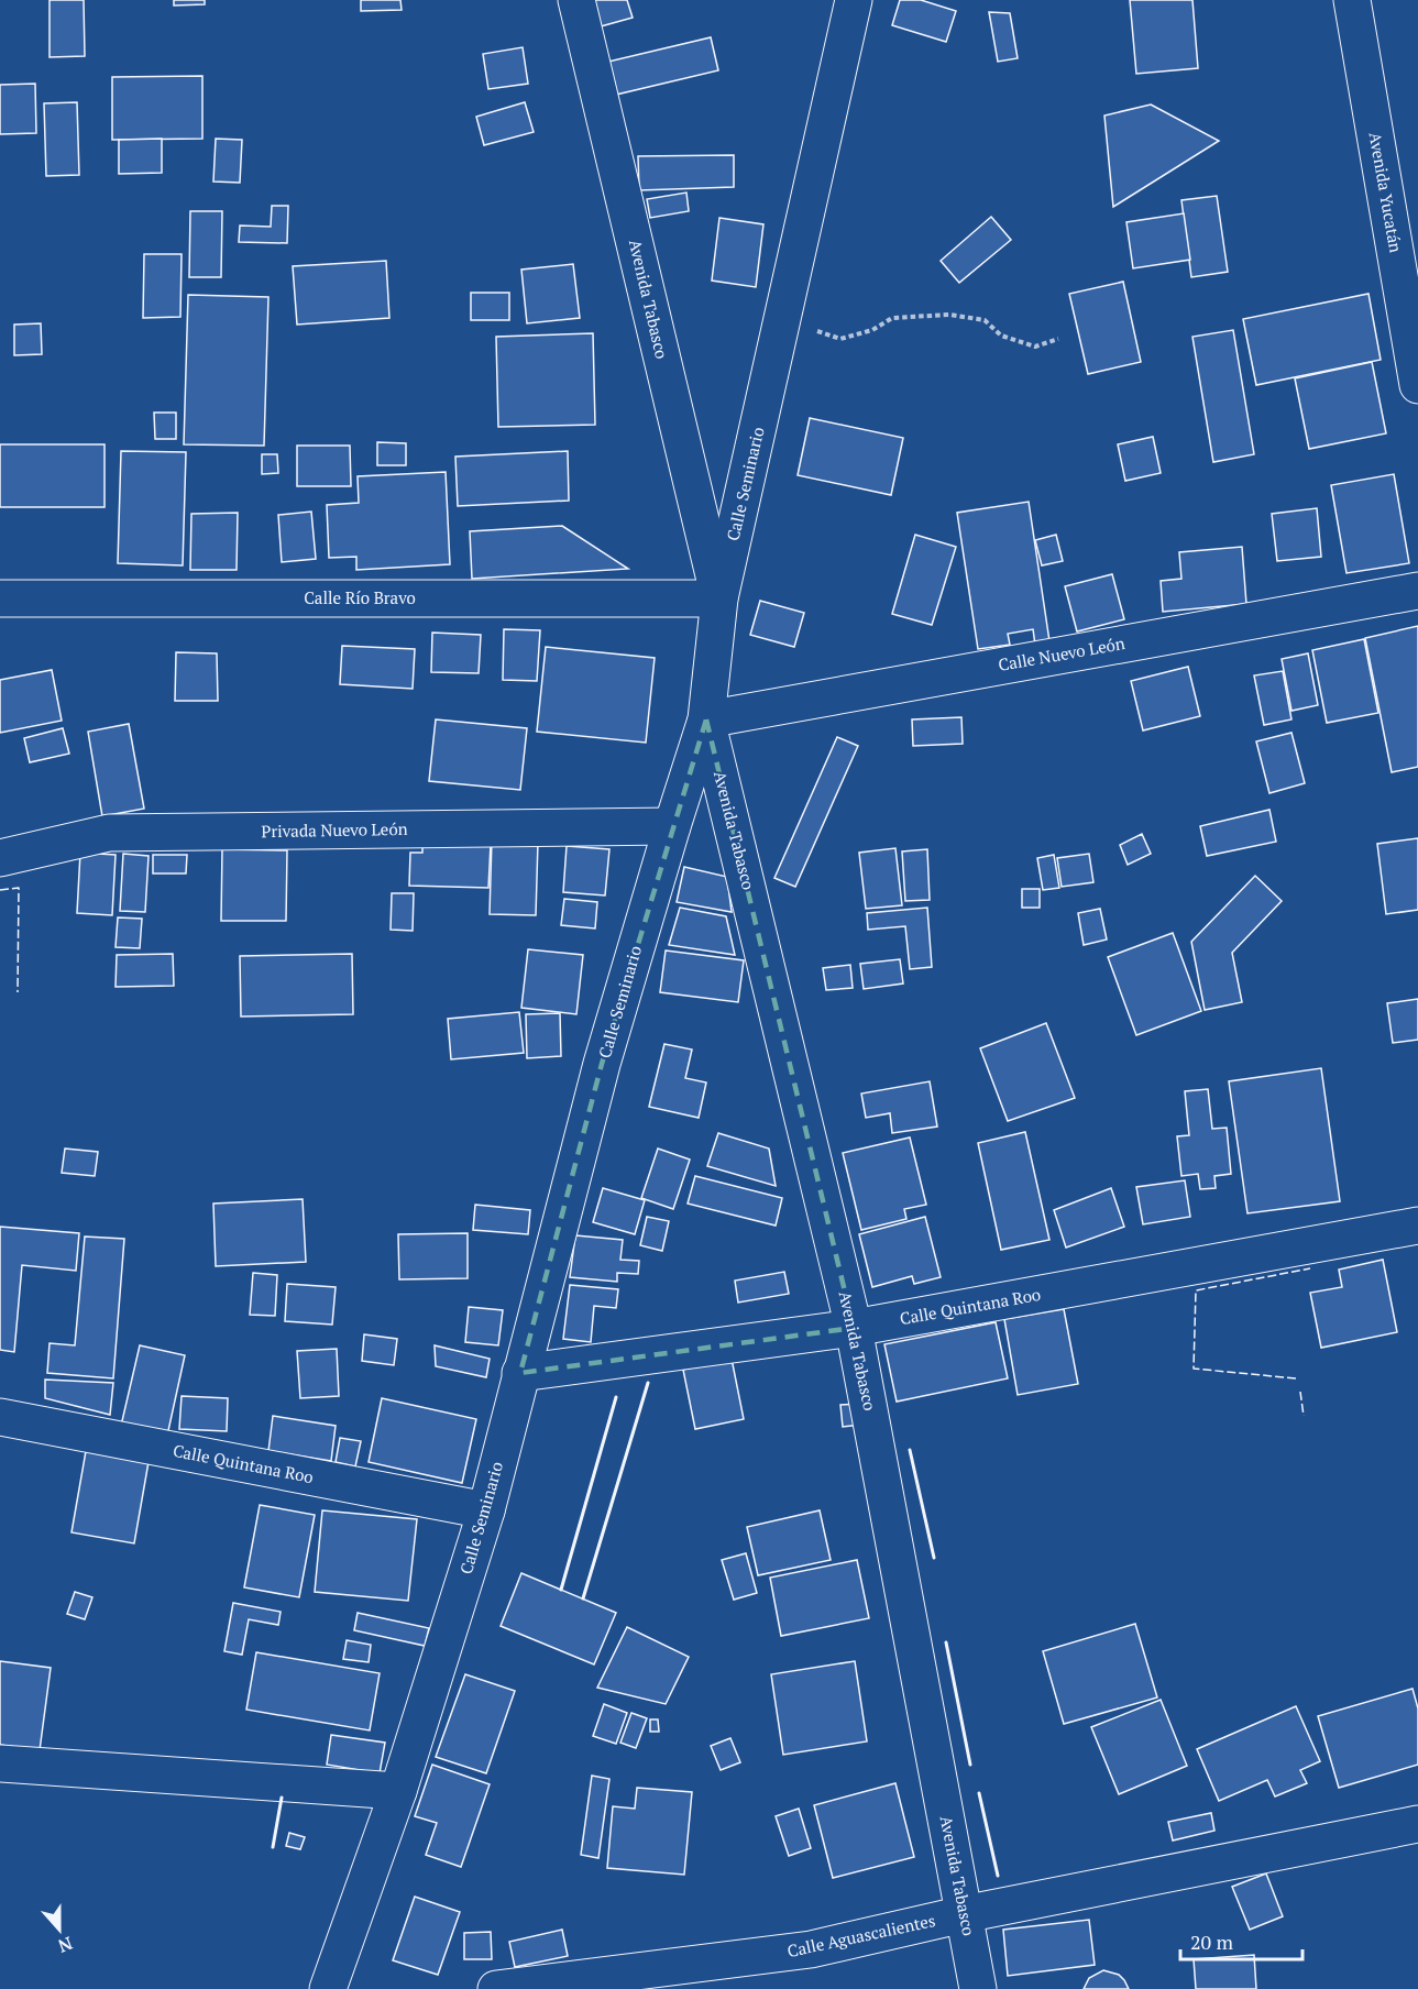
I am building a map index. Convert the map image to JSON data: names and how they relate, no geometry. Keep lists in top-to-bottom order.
{
  "streets": {
    "street": [
      "Avenida Yucatán",
      "Avenida Tabasco",
      "Calle Seminario",
      "Calle Río Bravo",
      "Calle Nuevo León",
      "Privada Nuevo León",
      "Calle Quintana Roo",
      "Calle Aguascalientes"
    ]
  },
  "crossings": [
    ["Avenida Tabasco", "Calle Seminario"],
    ["Avenida Tabasco", "Calle Río Bravo"],
    ["Avenida Tabasco", "Calle Nuevo León"],
    ["Avenida Tabasco", "Calle Quintana Roo"],
    ["Avenida Tabasco", "Calle Aguascalientes"],
    ["Calle Seminario", "Calle Río Bravo"],
    ["Calle Seminario", "Calle Nuevo León"],
    ["Calle Seminario", "Privada Nuevo León"],
    ["Calle Seminario", "Calle Quintana Roo"]
  ],
  "scale_bar": "20 m",
  "north": "bottom"
}
